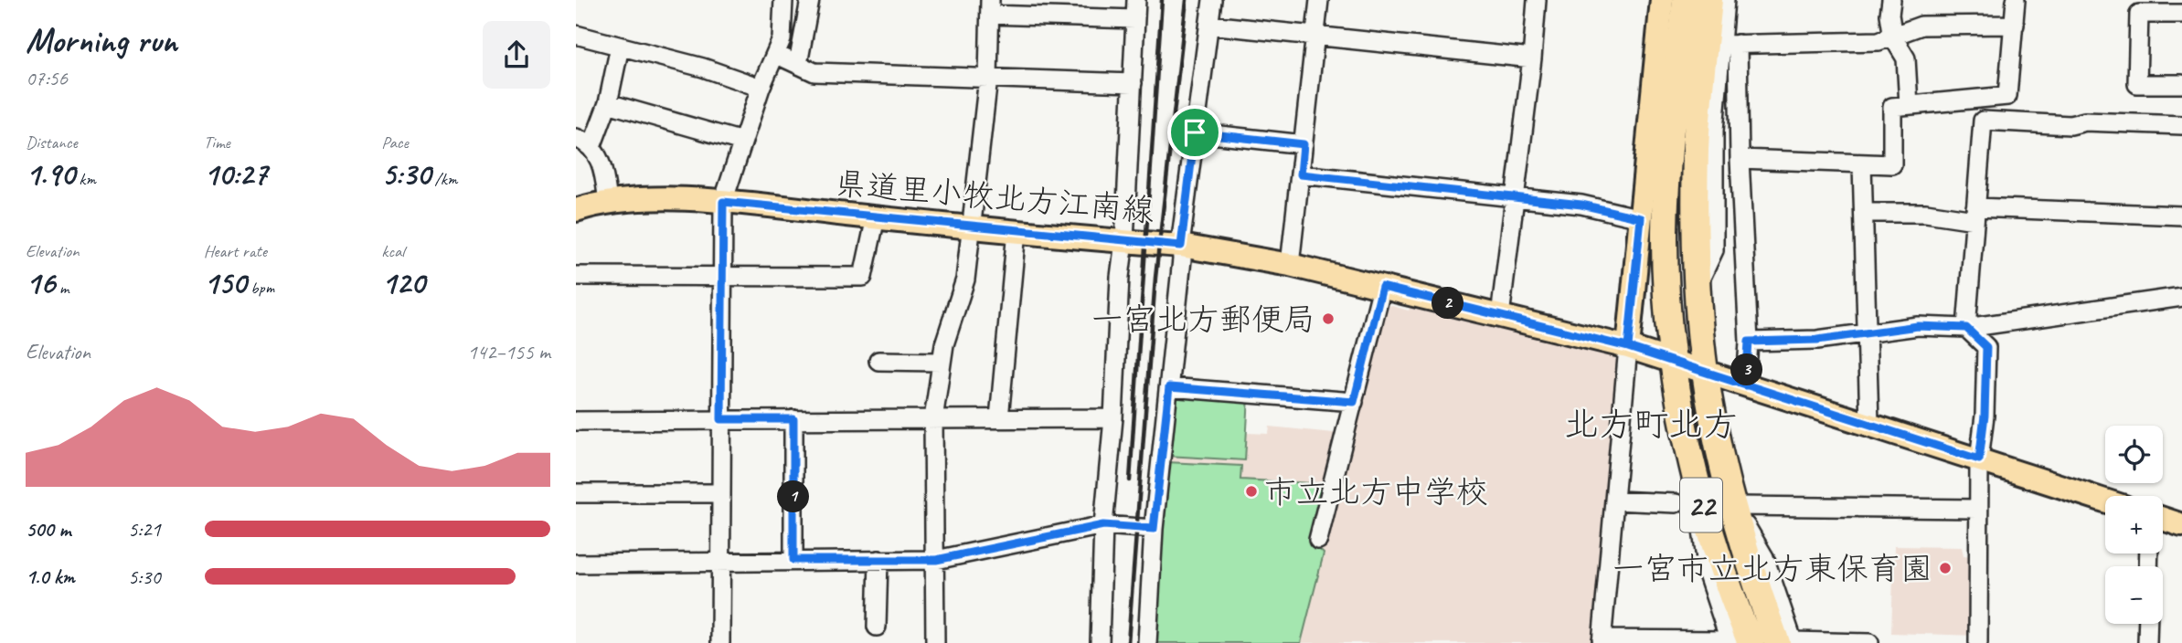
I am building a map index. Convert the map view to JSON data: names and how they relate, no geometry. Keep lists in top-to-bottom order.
{
  "streets": {
    "highway": ["22"],
    "main road": ["県道里小牧北方江南線"]
  },
  "crossings": [
    ["県道里小牧北方江南線", "22"]
  ],
  "districts": ["北方町北方"],
  "places": ["一宮北方郵便局", "市立北方中学校", "一宮市立北方東保育園"],
  "page": {
    "heading": ["Morning run", "07:56"],
    "stats": [
      ["Distance", "1.90 km"],
      ["Time", "10:27"],
      ["Pace", "5:30 /km"],
      ["Elevation", "16 m"],
      ["Heart rate", "150 bpm"],
      ["kcal", "120"]
    ],
    "pins": ["2", "3", "1"],
    "chart": ["Elevation", "142–155 m"],
    "map_buttons": ["+", "−"],
    "list": [
      {
        "name": "500 m",
        "note": "5:21"
      },
      {
        "name": "1.0 km",
        "note": "5:30"
      }
    ]
  }
}
